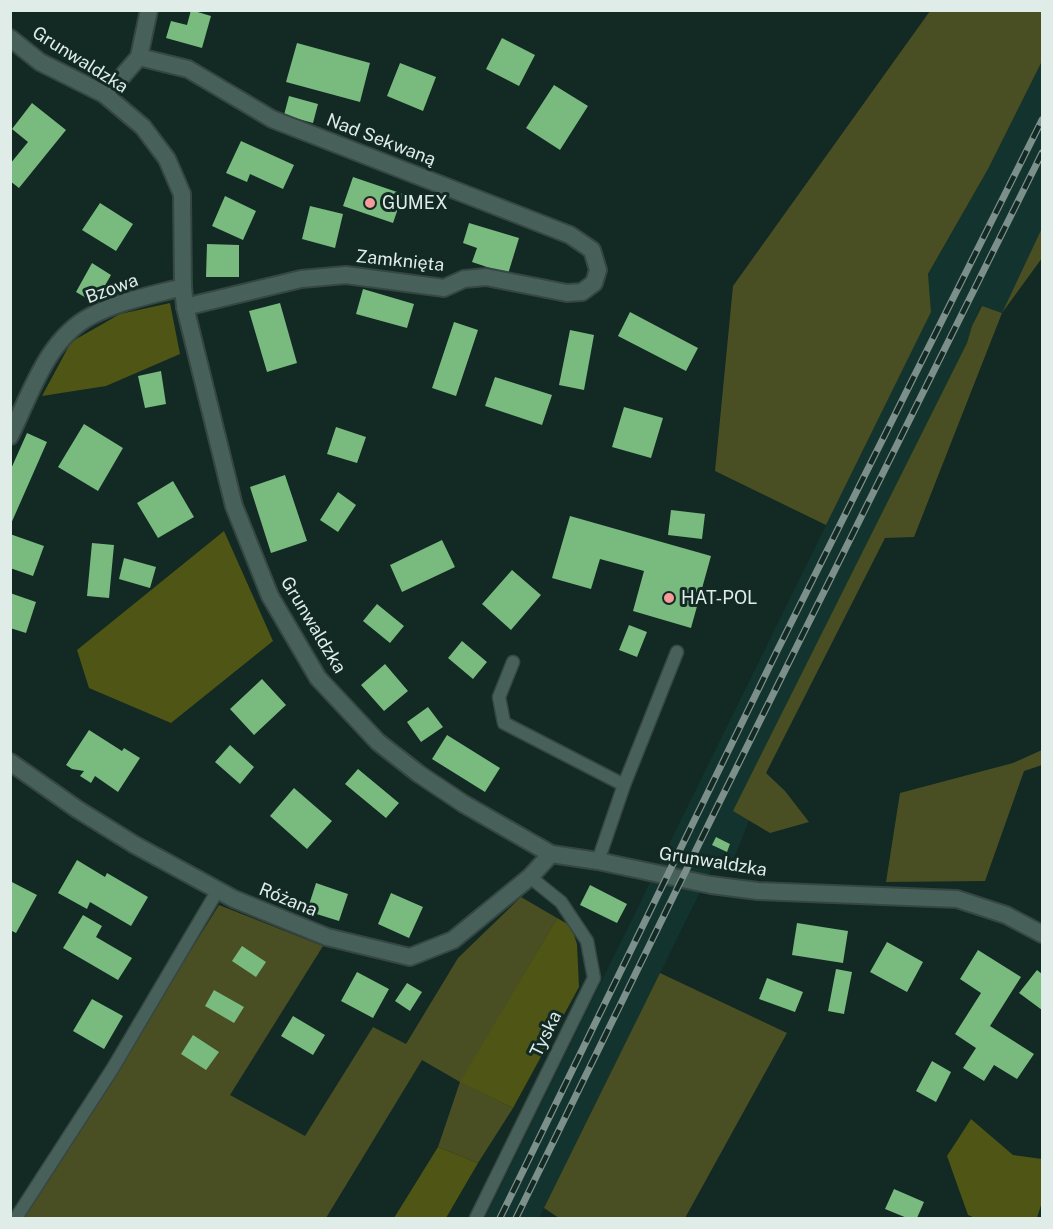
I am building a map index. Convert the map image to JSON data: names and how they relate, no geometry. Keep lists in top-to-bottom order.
{
  "streets": {
    "street": [
      "Grunwaldzka",
      "Nad Sekwaną",
      "Zamknięta",
      "Bzowa",
      "Różana"
    ],
    "lane": ["Tyska"]
  },
  "crossings": [
    ["Grunwaldzka", "Zamknięta"],
    ["Grunwaldzka", "Bzowa"],
    ["Grunwaldzka", "Różana"],
    ["Nad Sekwaną", "Zamknięta"],
    ["Różana", "Tyska"]
  ],
  "places": ["GUMEX", "HAT-POL"]
}
